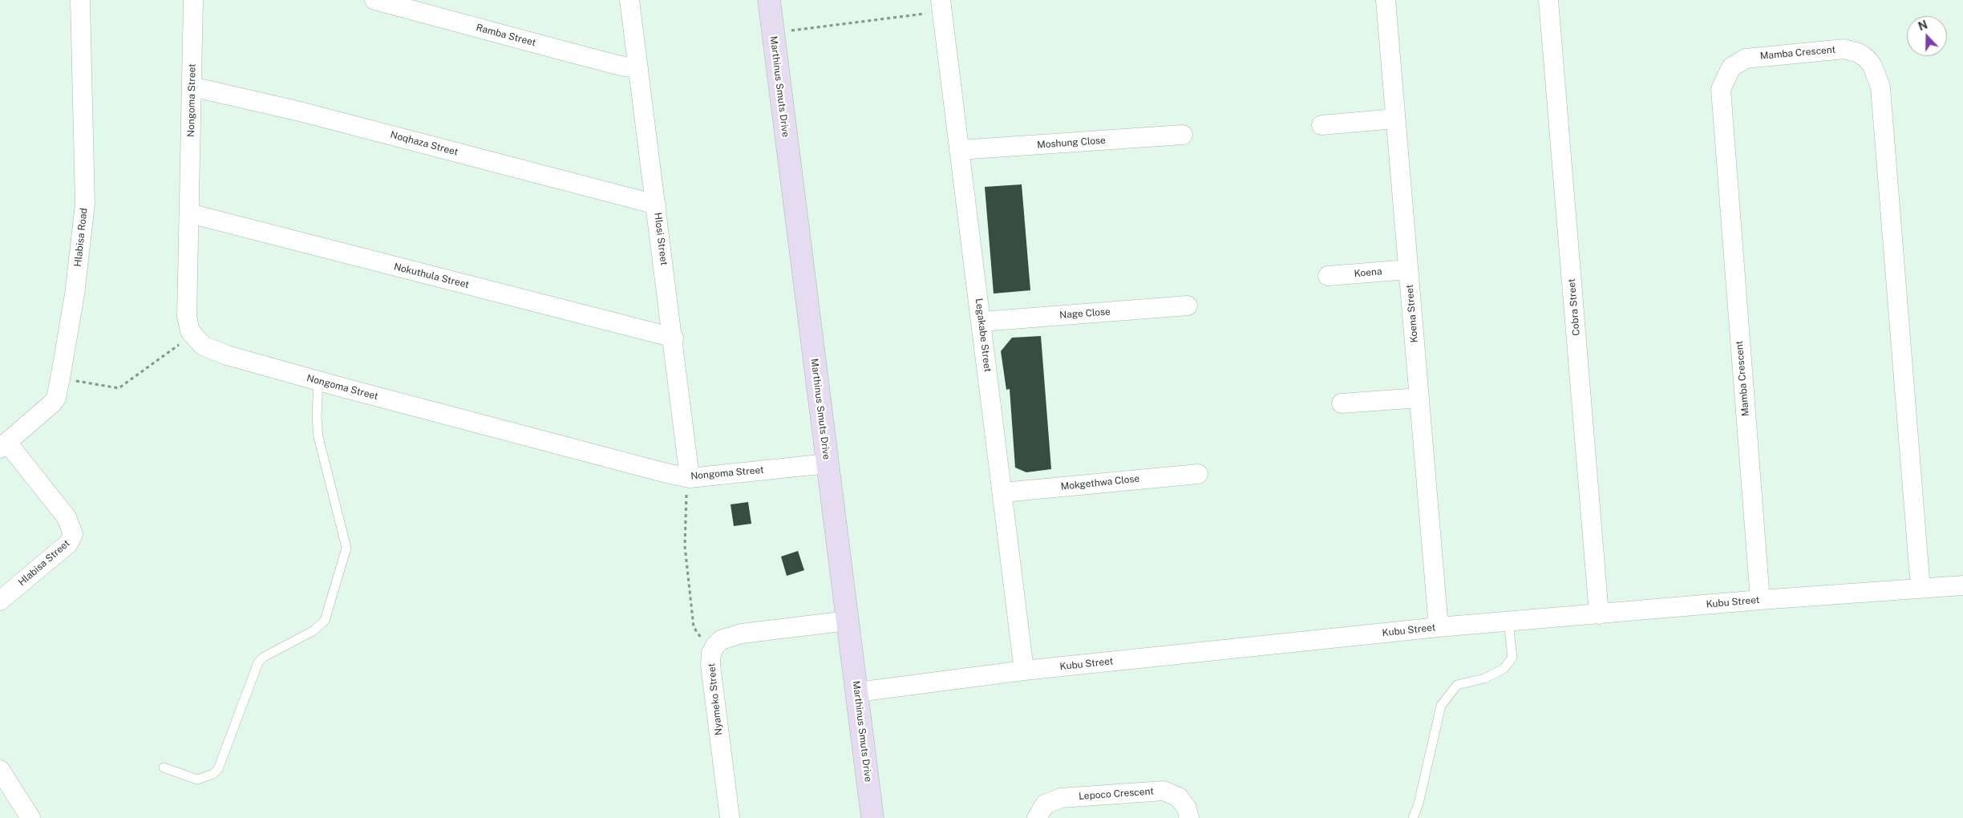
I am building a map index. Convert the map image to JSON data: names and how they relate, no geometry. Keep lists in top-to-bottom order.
{
  "streets": {
    "street": [
      "Ramba Street",
      "Mamba Crescent",
      "Marthinus Smuts Drive",
      "Nongoma Street",
      "Moshung Close",
      "Noqhaza Street",
      "Hlabisa Road",
      "Hlosi Street",
      "Koena",
      "Nokuthula Street",
      "Cobra Street",
      "Nage Close",
      "Koena Street",
      "Legakabe Street",
      "Mokgethwa Close",
      "Hlabisa Street",
      "Kubu Street",
      "Nyameko Street",
      "Lepoco Crescent"
    ]
  },
  "crossings": [
    ["Ramba Street", "Hlosi Street"],
    ["Mamba Crescent", "Kubu Street"],
    ["Marthinus Smuts Drive", "Nongoma Street"],
    ["Marthinus Smuts Drive", "Kubu Street"],
    ["Marthinus Smuts Drive", "Nyameko Street"],
    ["Nongoma Street", "Noqhaza Street"],
    ["Nongoma Street", "Hlosi Street"],
    ["Nongoma Street", "Nokuthula Street"],
    ["Moshung Close", "Legakabe Street"],
    ["Noqhaza Street", "Hlosi Street"],
    ["Hlabisa Road", "Hlabisa Street"],
    ["Hlosi Street", "Nokuthula Street"],
    ["Koena", "Koena Street"],
    ["Cobra Street", "Kubu Street"],
    ["Nage Close", "Legakabe Street"],
    ["Koena Street", "Kubu Street"],
    ["Legakabe Street", "Mokgethwa Close"],
    ["Legakabe Street", "Kubu Street"]
  ],
  "north": "top"
}
